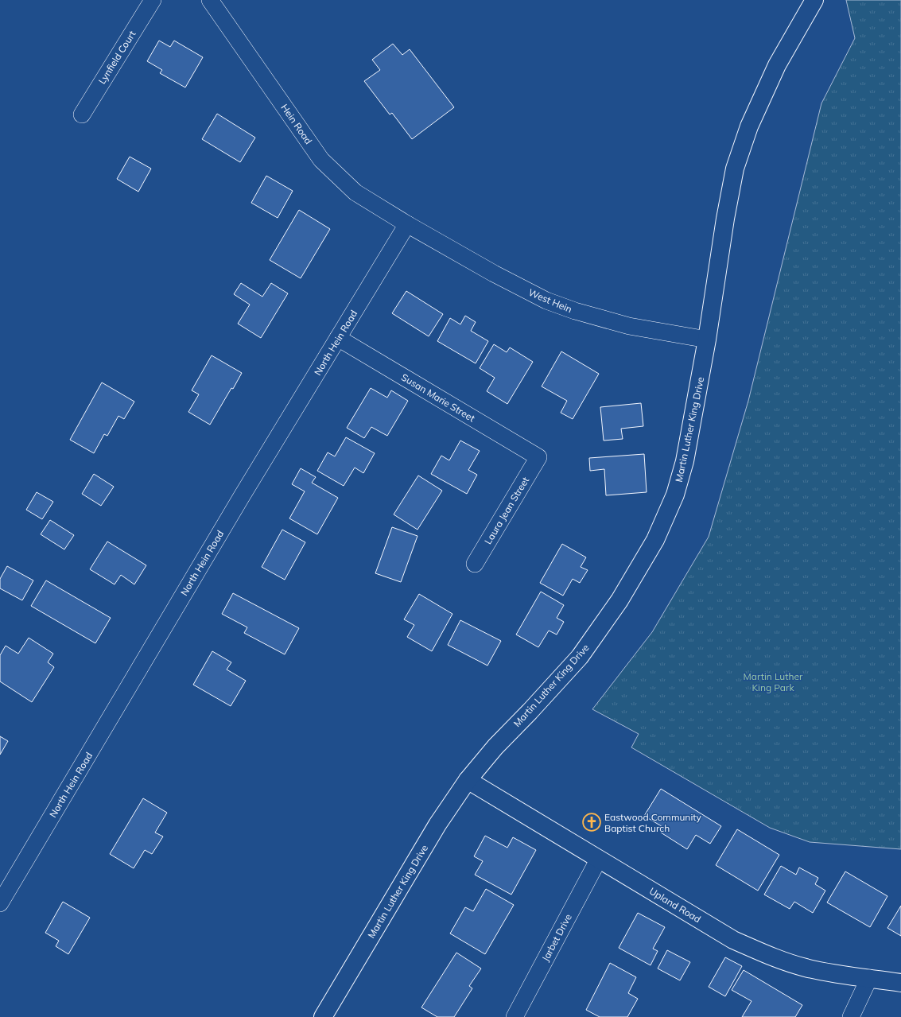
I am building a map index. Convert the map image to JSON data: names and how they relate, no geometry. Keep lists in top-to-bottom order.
{
  "streets": {
    "main road": ["Martin Luther King Drive", "Upland Road"],
    "street": [
      "Lynfield Court",
      "Hein Road",
      "West Hein",
      "North Hein Road",
      "Susan Marie Street",
      "Laura Jean Street",
      "Jarbet Drive"
    ]
  },
  "crossings": [
    ["Hein Road", "West Hein"],
    ["Hein Road", "North Hein Road"],
    ["West Hein", "North Hein Road"],
    ["West Hein", "Martin Luther King Drive"],
    ["North Hein Road", "Susan Marie Street"],
    ["Susan Marie Street", "Laura Jean Street"],
    ["Martin Luther King Drive", "Upland Road"],
    ["Upland Road", "Jarbet Drive"]
  ],
  "parks": ["Martin Luther King Park"],
  "places": {
    "church": ["Eastwood Community Baptist Church"]
  }
}
